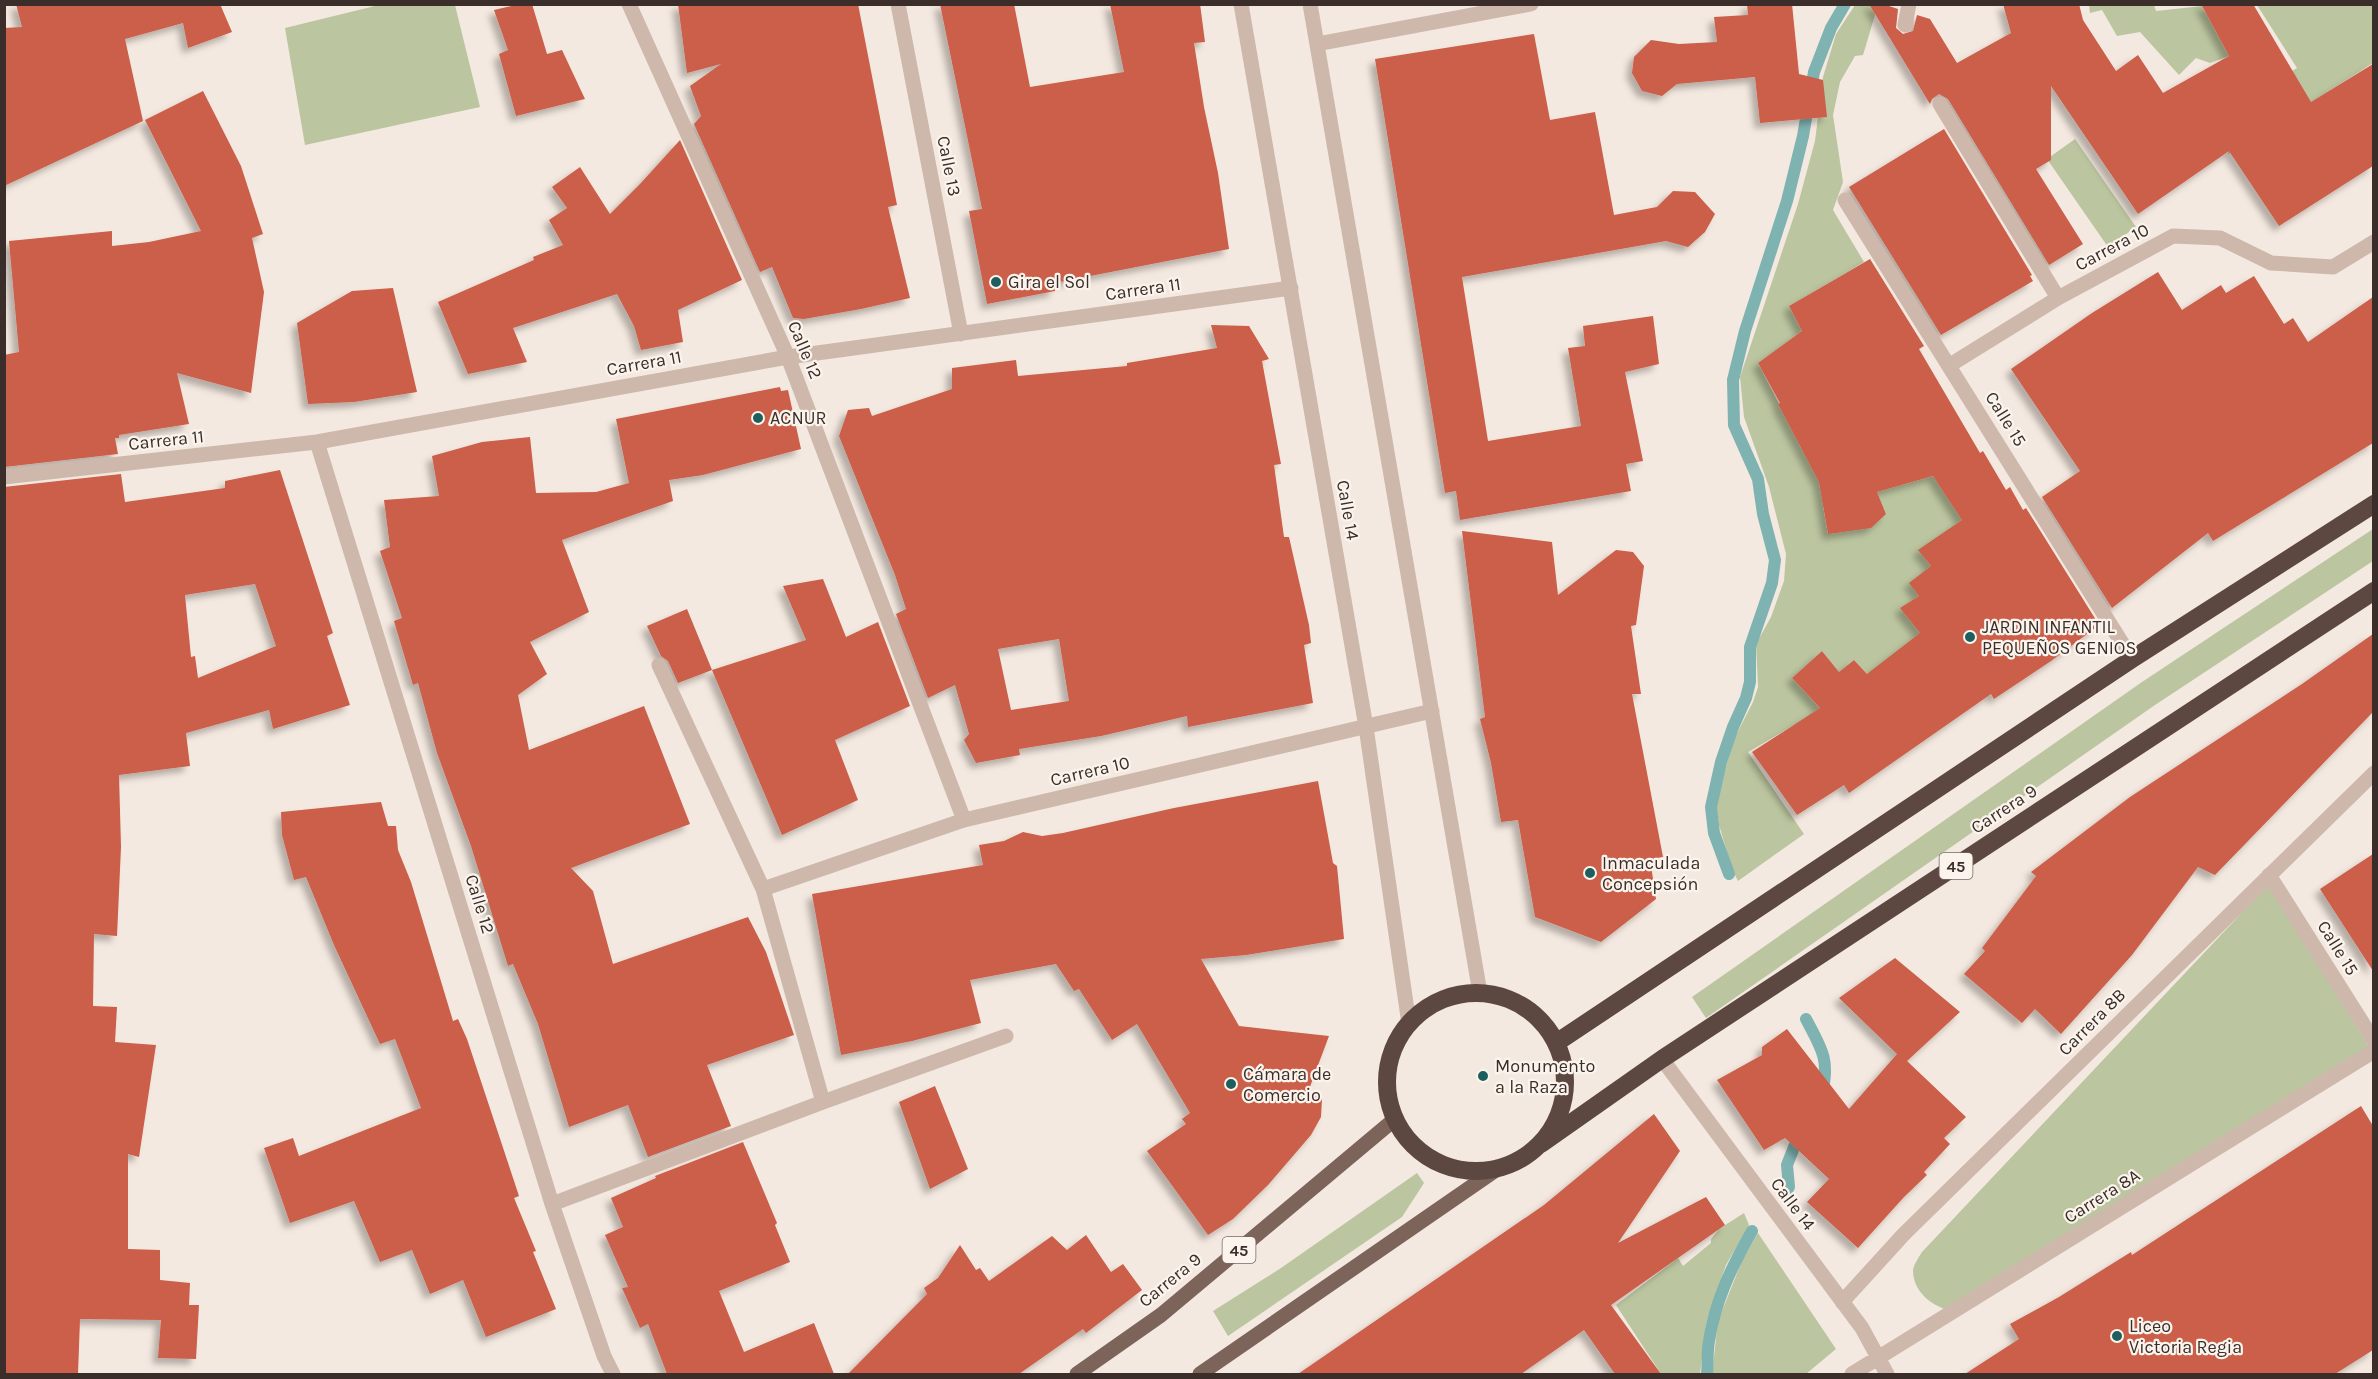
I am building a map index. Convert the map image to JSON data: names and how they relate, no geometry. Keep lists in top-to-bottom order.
{
  "streets": {
    "highway": ["Carrera 9", "45"],
    "street": [
      "Calle 13",
      "Carrera 10",
      "Carrera 11",
      "Calle 12",
      "Calle 15",
      "Calle 14",
      "Carrera 8B",
      "Carrera 8A"
    ]
  },
  "crossings": [
    ["Calle 13", "Carrera 11"],
    ["Carrera 10", "Calle 12"],
    ["Carrera 10", "Calle 15"],
    ["Carrera 10", "Calle 14"],
    ["Carrera 11", "Calle 12"],
    ["Carrera 11", "Calle 14"],
    ["Calle 15", "Carrera 8B"],
    ["Calle 14", "Carrera 9"],
    ["Calle 14", "Carrera 8B"],
    ["Calle 14", "Carrera 8A"]
  ],
  "places": [
    "Gira el Sol",
    "ACNUR",
    "JARDIN INFANTIL PEQUEÑOS GENIOS",
    "Inmaculada Concepsión",
    "Monumento a la Raza",
    "Cámara de Comercio",
    "Liceo Victoria Regia"
  ]
}
